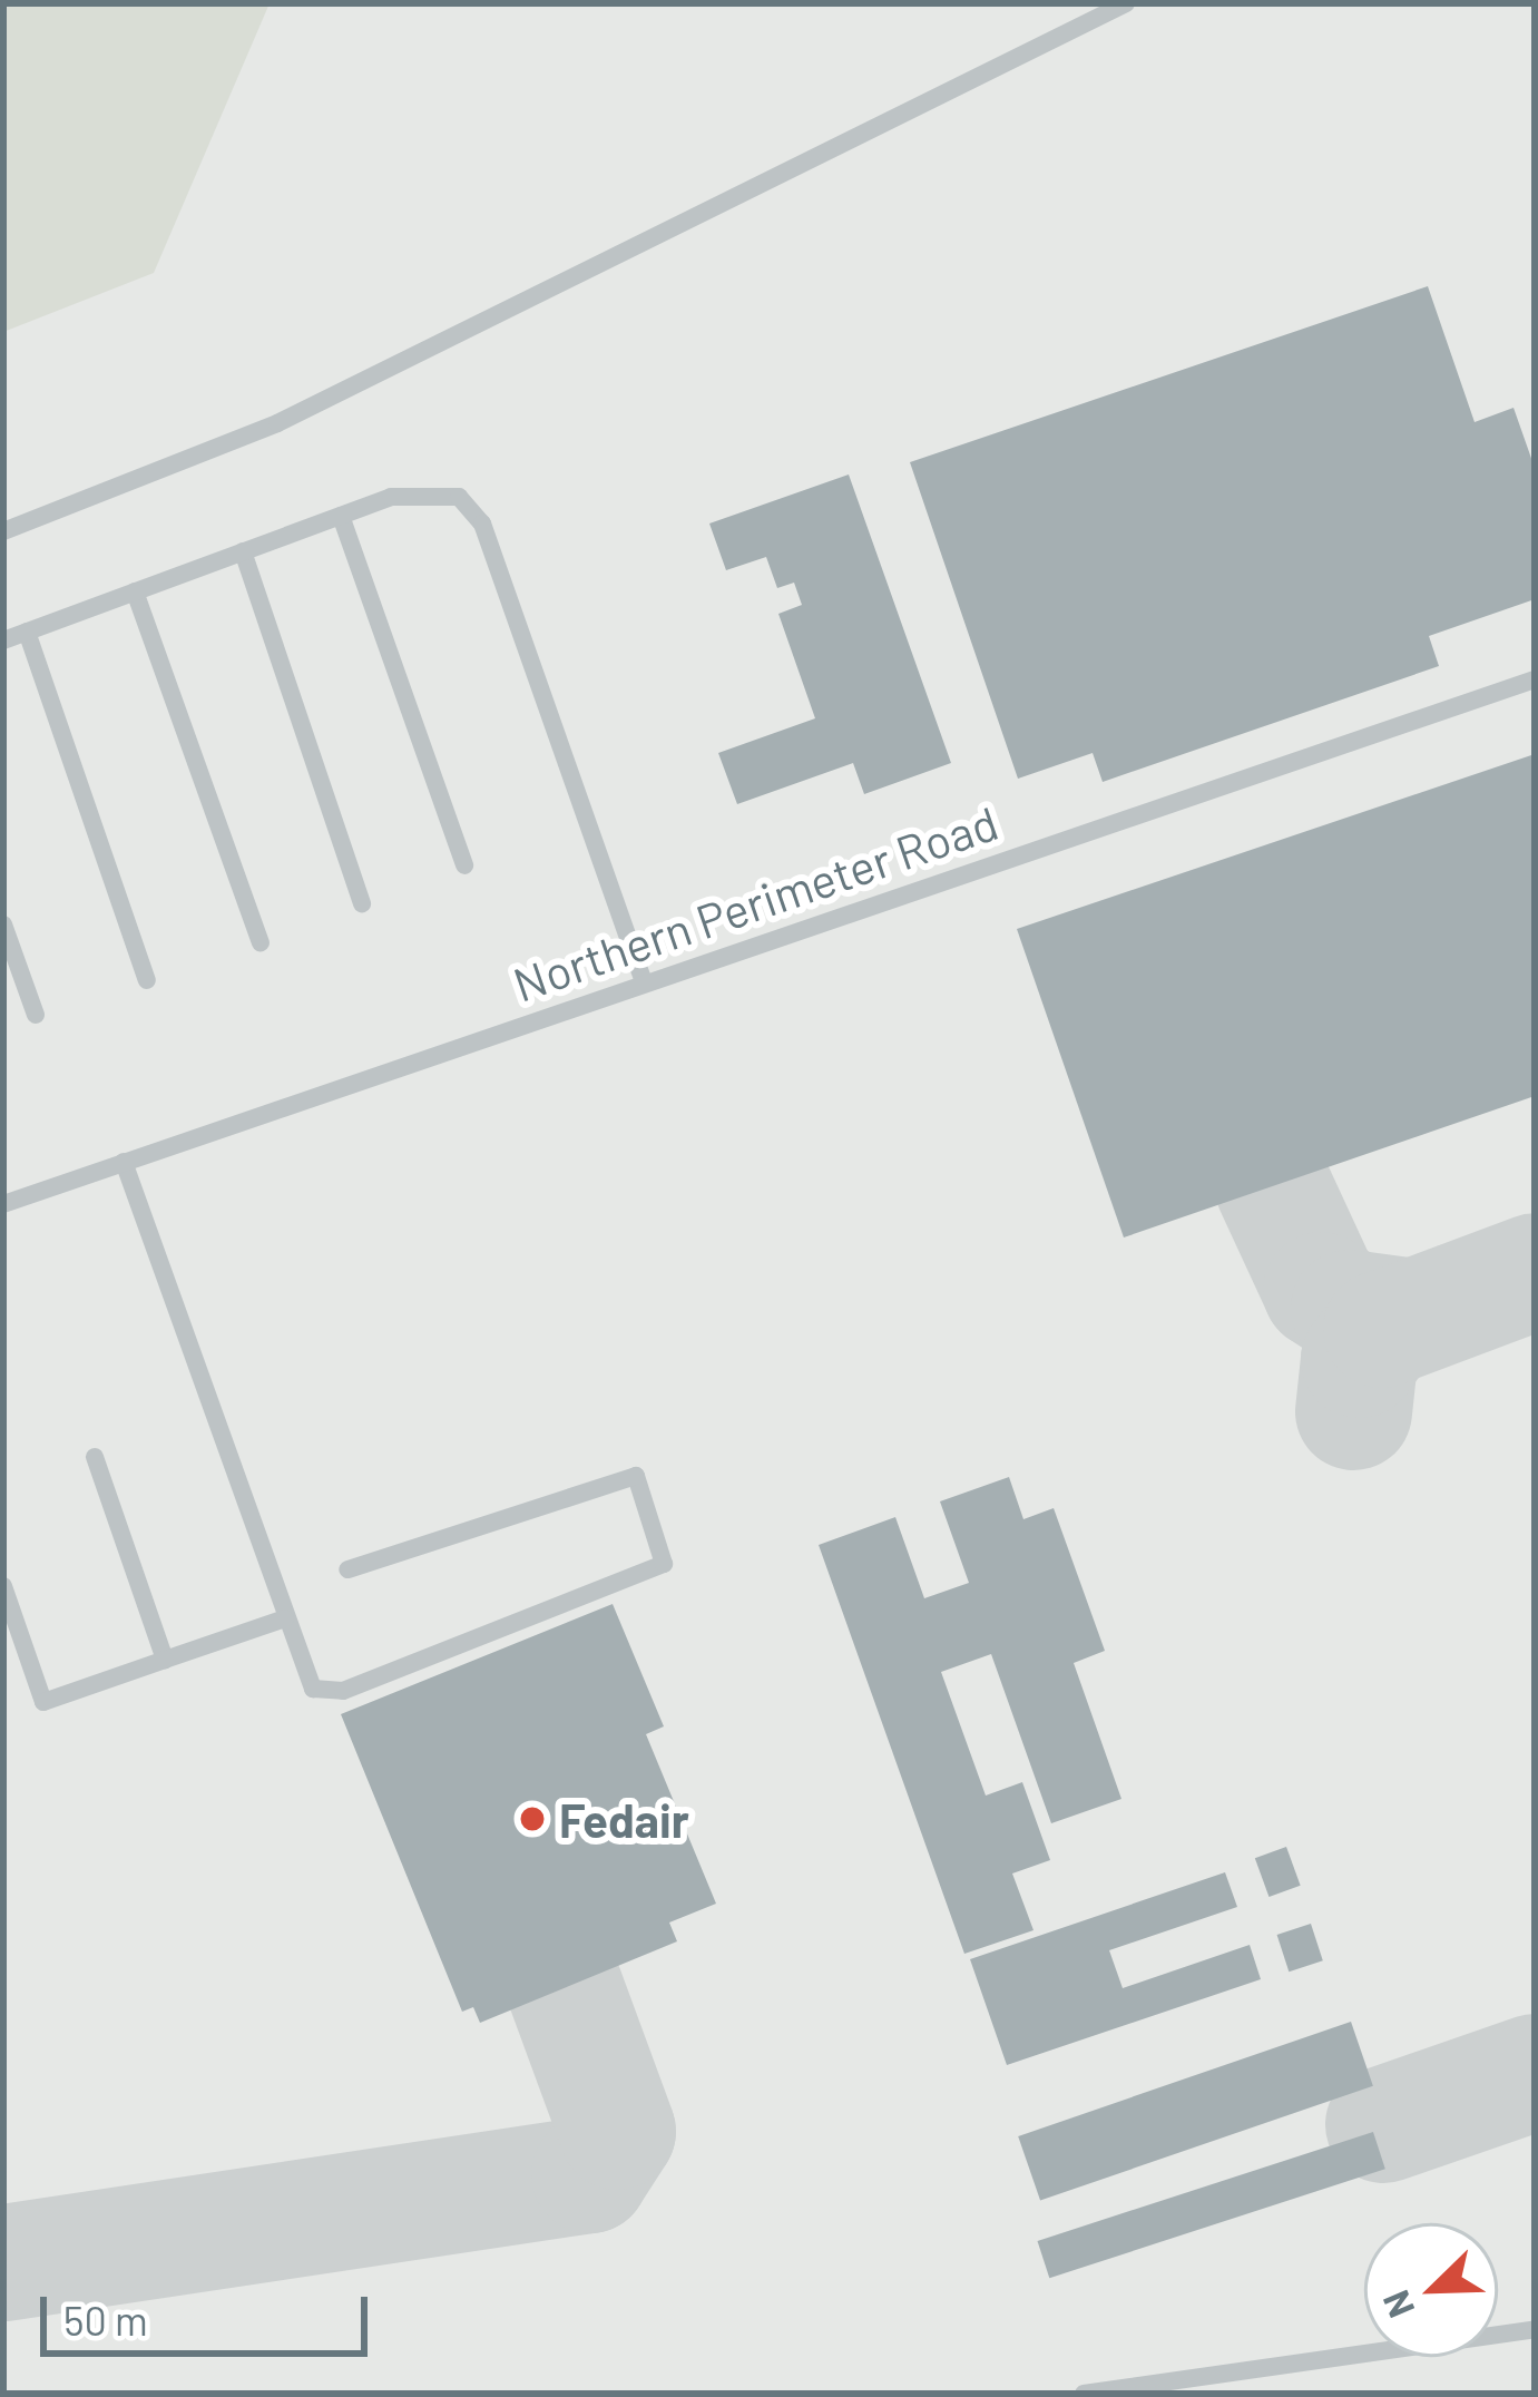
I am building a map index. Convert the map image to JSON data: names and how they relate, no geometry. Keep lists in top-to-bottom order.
{
  "streets": {
    "lane": ["Northern Perimeter Road"]
  },
  "places": ["Fedair"],
  "scale_bar": "50 m",
  "north": "bottom left"
}
